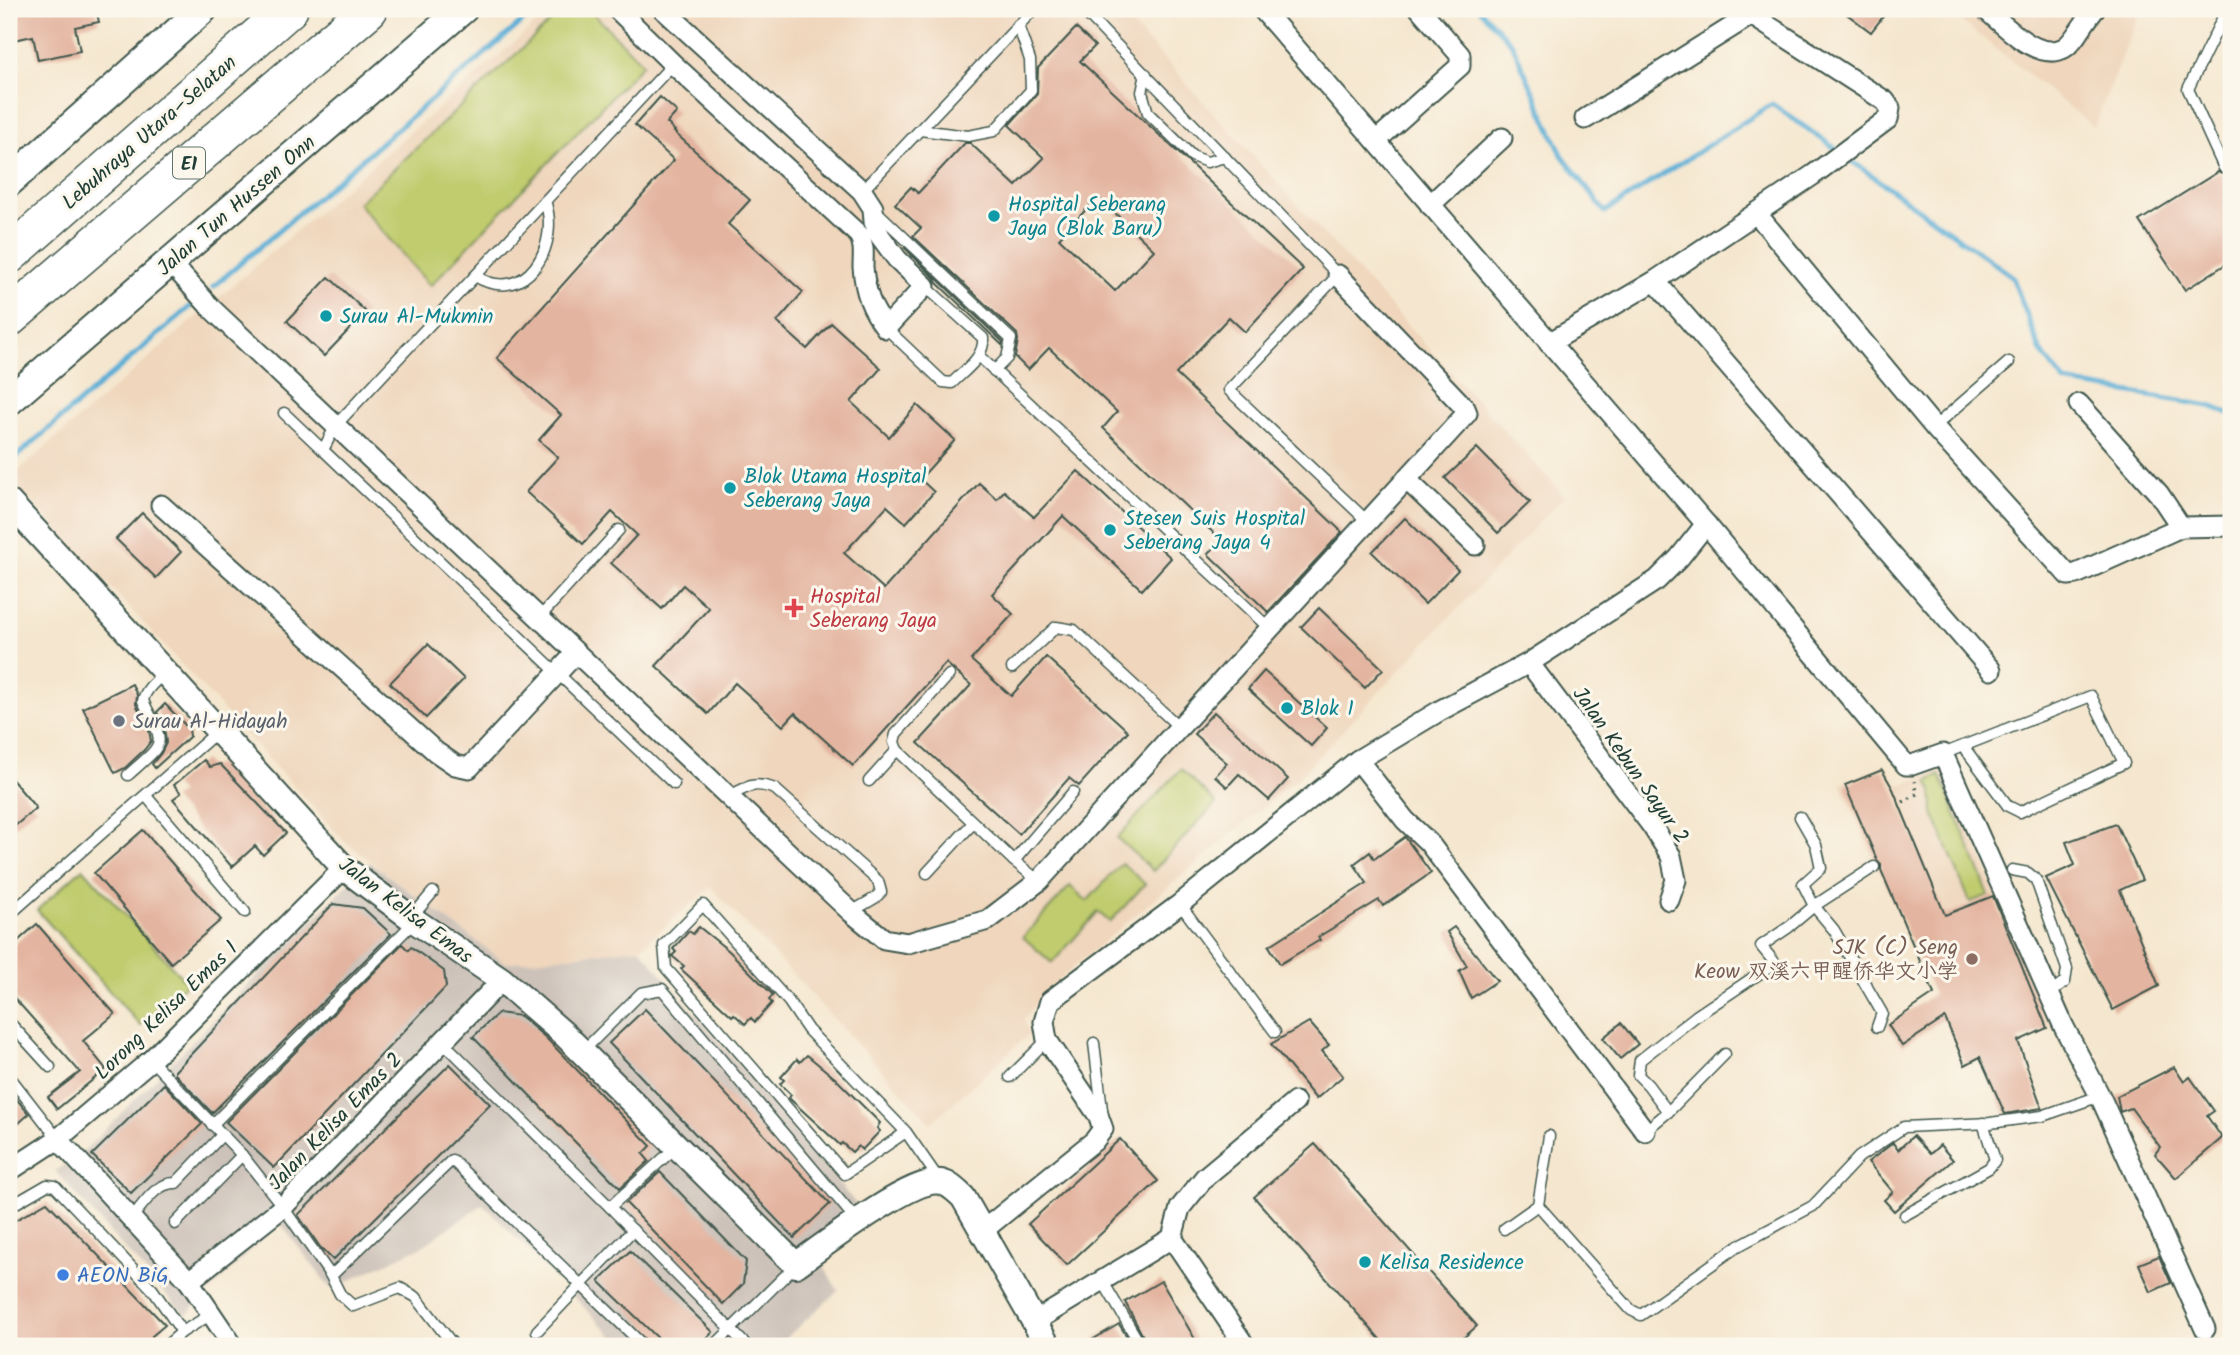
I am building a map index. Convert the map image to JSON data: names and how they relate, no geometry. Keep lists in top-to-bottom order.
{
  "streets": {
    "highway": ["Lebuhraya Utara–Selatan", "E1"],
    "main road": ["Jalan Tun Hussen Onn"],
    "street": [
      "Jalan Kebun Sayur 2",
      "Jalan Kelisa Emas",
      "Lorong Kelisa Emas 1",
      "Jalan Kelisa Emas 2"
    ]
  },
  "crossings": [
    ["Jalan Kelisa Emas", "Lorong Kelisa Emas 1"],
    ["Jalan Kelisa Emas", "Jalan Kelisa Emas 2"]
  ],
  "places": {
    "other": [
      "Hospital Seberang Jaya (Blok Baru)",
      "Surau Al-Mukmin",
      "Blok Utama Hospital Seberang Jaya",
      "Stesen Suis Hospital Seberang Jaya 4",
      "Blok 1",
      "Surau Al-Hidayah",
      "SJK (C) Seng Keow 双溪六甲醒侨华文小学",
      "Kelisa Residence",
      "AEON BiG"
    ],
    "health": ["Hospital Seberang Jaya"]
  }
}
